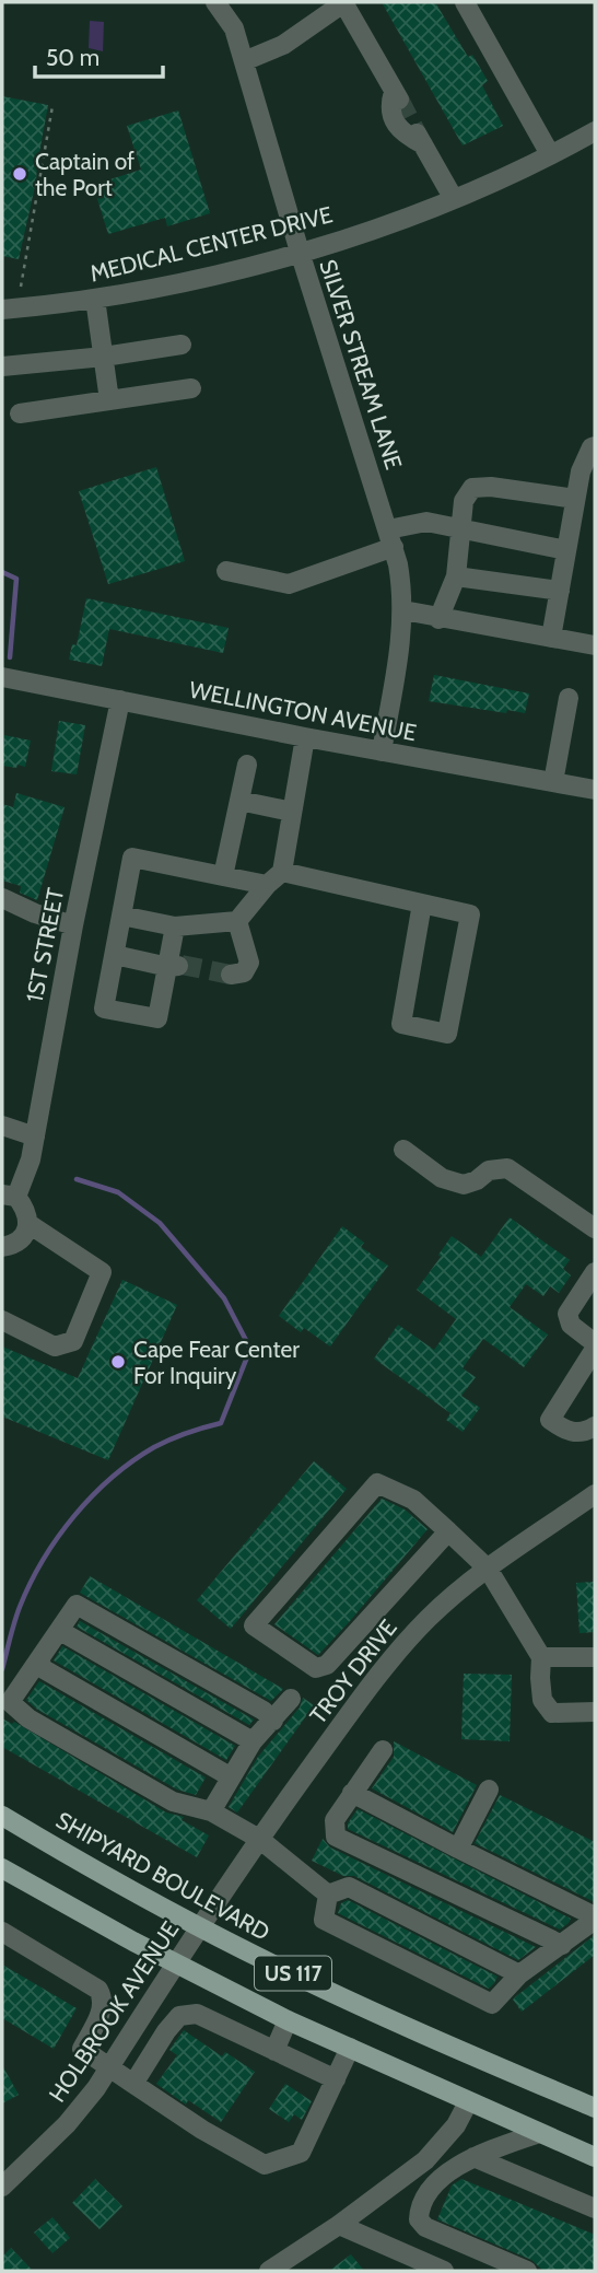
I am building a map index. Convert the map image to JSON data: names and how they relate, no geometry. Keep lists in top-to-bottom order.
{
  "streets": {
    "main road": ["SHIPYARD BOULEVARD", "US 117"],
    "street": [
      "MEDICAL CENTER DRIVE",
      "SILVER STREAM LANE",
      "WELLINGTON AVENUE",
      "1ST STREET",
      "TROY DRIVE",
      "HOLBROOK AVENUE"
    ]
  },
  "crossings": [
    ["MEDICAL CENTER DRIVE", "SILVER STREAM LANE"],
    ["SILVER STREAM LANE", "WELLINGTON AVENUE"],
    ["WELLINGTON AVENUE", "1ST STREET"],
    ["TROY DRIVE", "SHIPYARD BOULEVARD"],
    ["TROY DRIVE", "HOLBROOK AVENUE"],
    ["SHIPYARD BOULEVARD", "HOLBROOK AVENUE"],
    ["US 117", "HOLBROOK AVENUE"]
  ],
  "places": ["Captain of the Port", "Cape Fear Center For Inquiry"],
  "scale_bar": "50 m"
}
